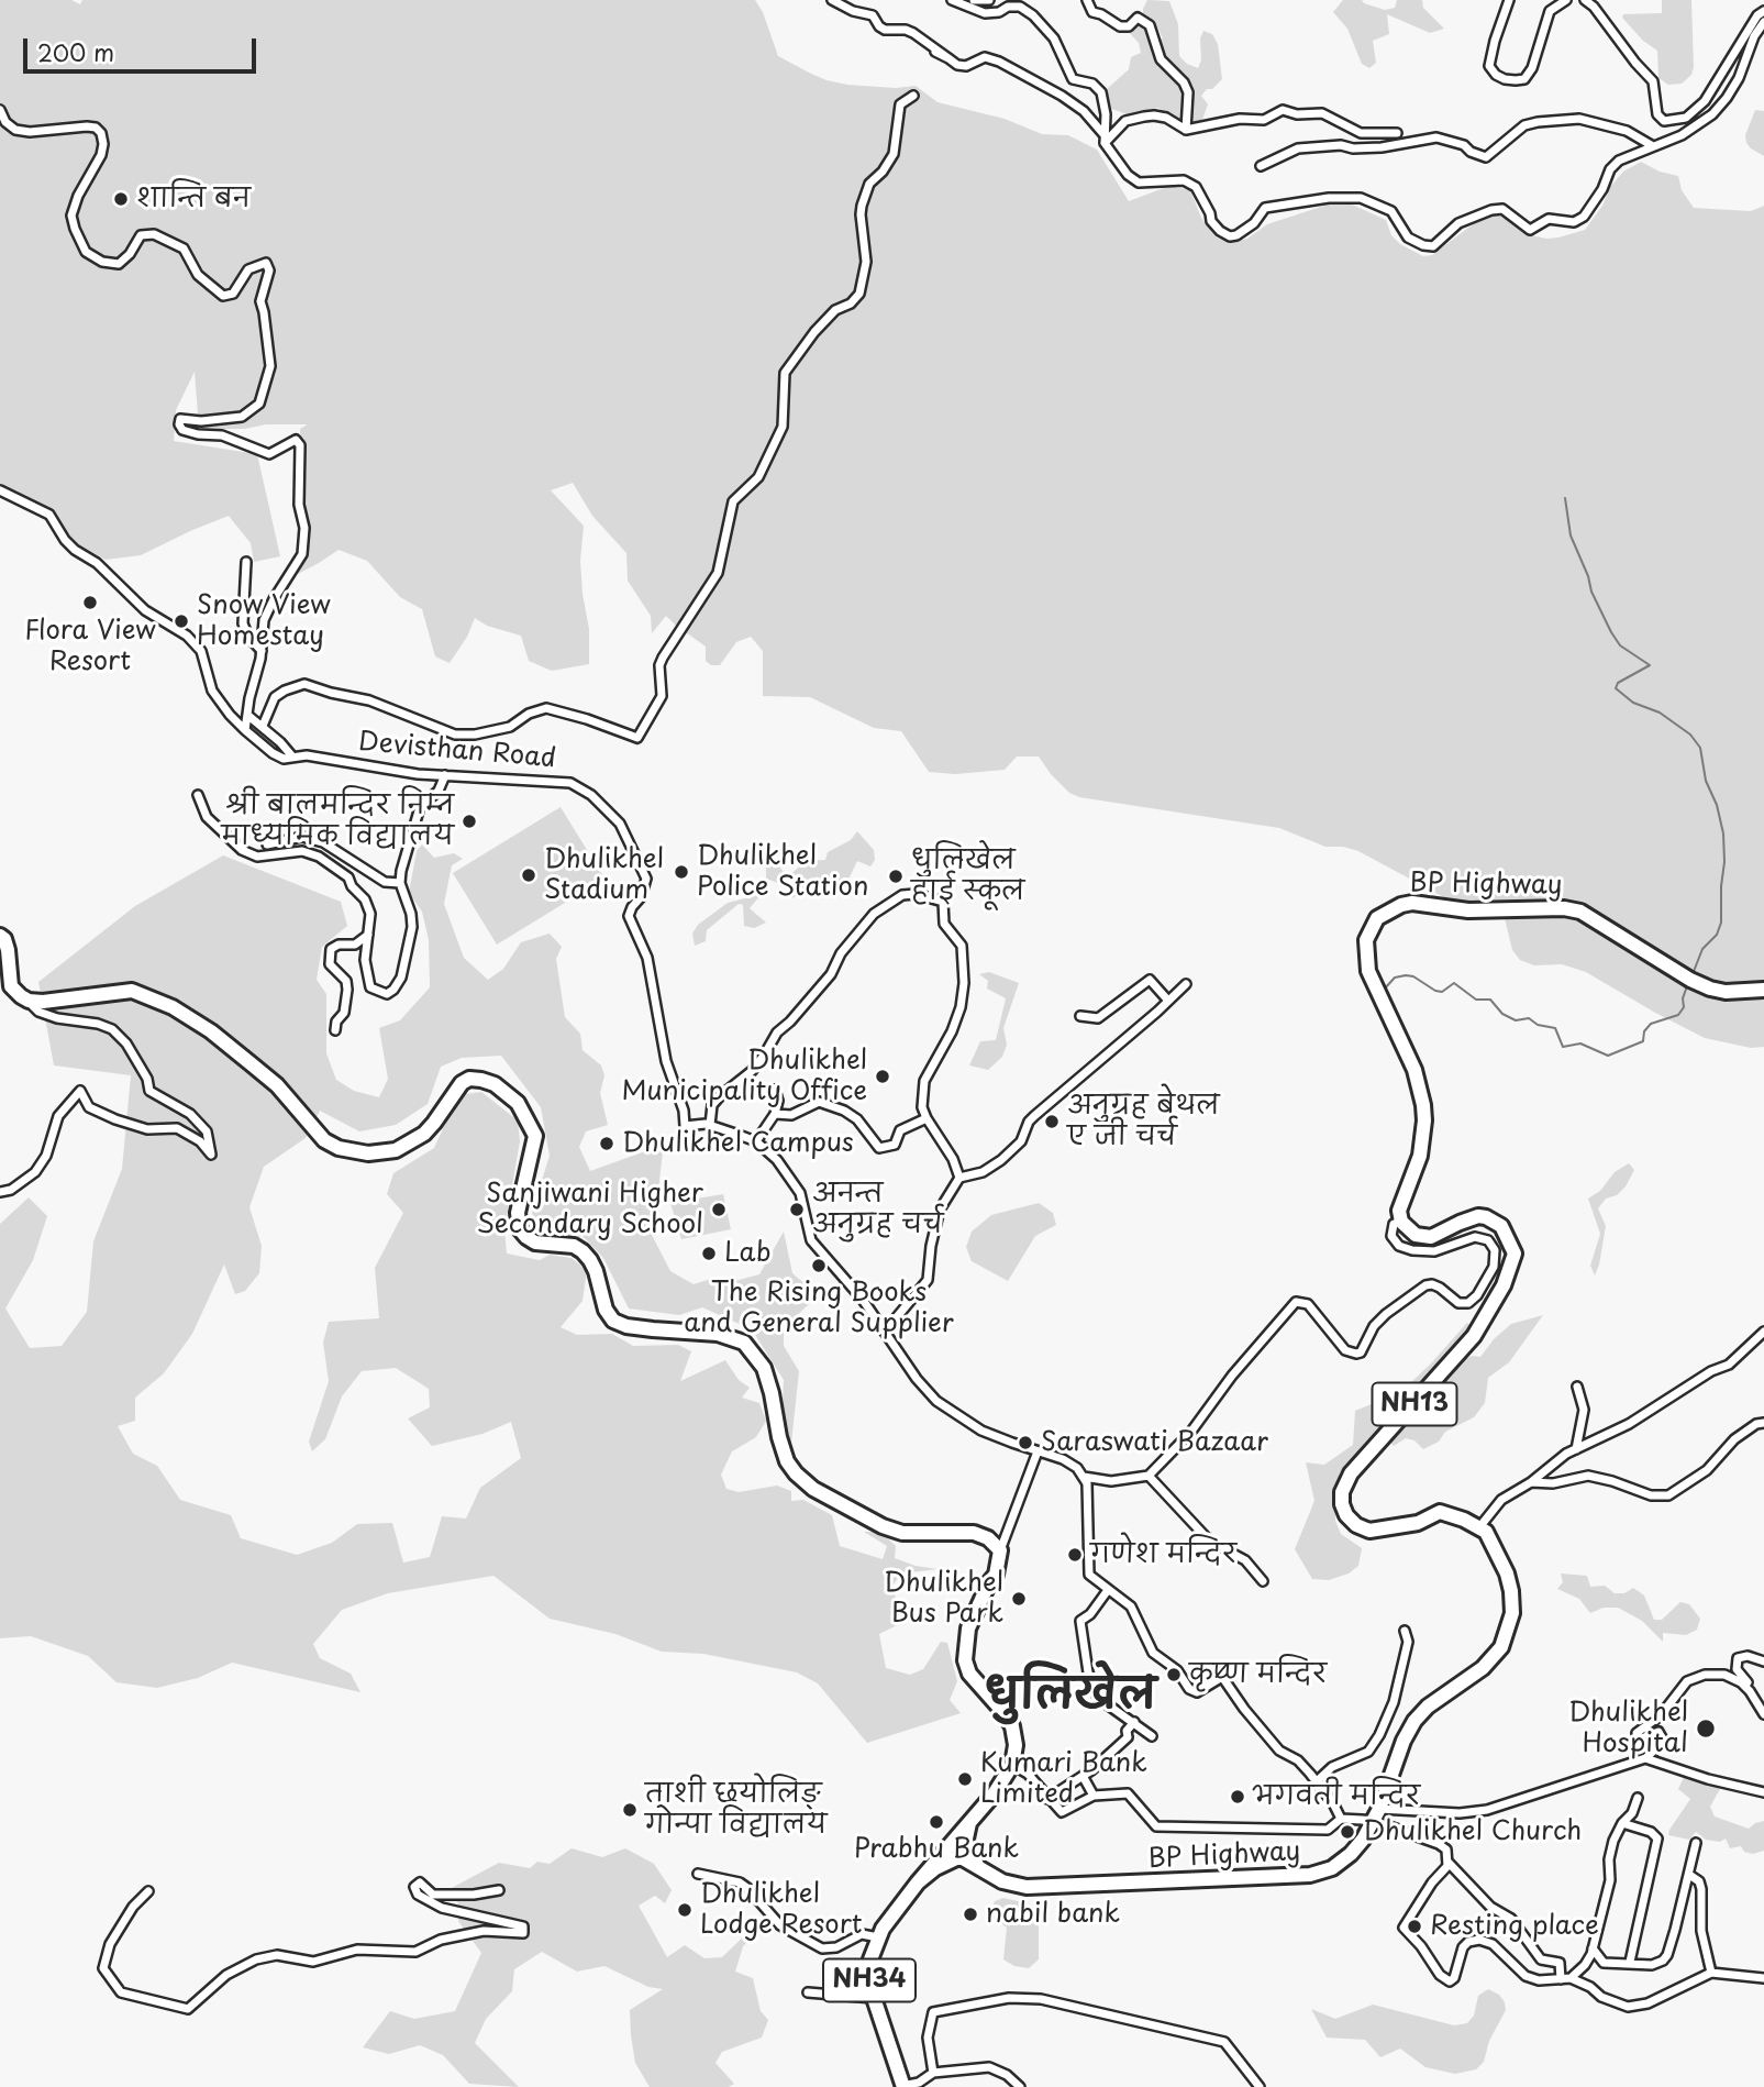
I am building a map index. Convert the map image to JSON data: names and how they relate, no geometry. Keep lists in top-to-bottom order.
{
  "streets": {
    "highway": ["BP Highway", "NH13", "NH34"],
    "street": ["Devisthan Road"]
  },
  "crossings": [
    ["BP Highway", "NH13"],
    ["BP Highway", "NH34"]
  ],
  "districts": ["धुलिखेल"],
  "places": [
    "शान्ति बन",
    "Flora View Resort",
    "Snow View Homestay",
    "श्री बालमन्दिर निम्न माध्यमिक विद्यालय",
    "Dhulikhel Police Station",
    "Dhulikhel Stadium",
    "धुलिखेल हाई स्कूल",
    "Dhulikhel Municipality Office",
    "अनुग्रह बेथल ए जी चर्च",
    "Dhulikhel Campus",
    "Sanjiwani Higher Secondary School",
    "अनन्त अनुग्रह चर्च",
    "Lab",
    "The Rising Books and General Supplier",
    "Saraswati Bazaar",
    "गणेश मन्दिर",
    "Dhulikhel Bus Park",
    "कृष्ण मन्दिर",
    "Dhulikhel Hospital",
    "Kumari Bank Limited",
    "भगवती मन्दिर",
    "ताशी छ्‍योलिङ् गोन्पा विद्यालय",
    "Prabhu Bank",
    "Dhulikhel Church",
    "Dhulikhel Lodge Resort",
    "nabil bank",
    "Resting place"
  ],
  "scale_bar": "200 m"
}
